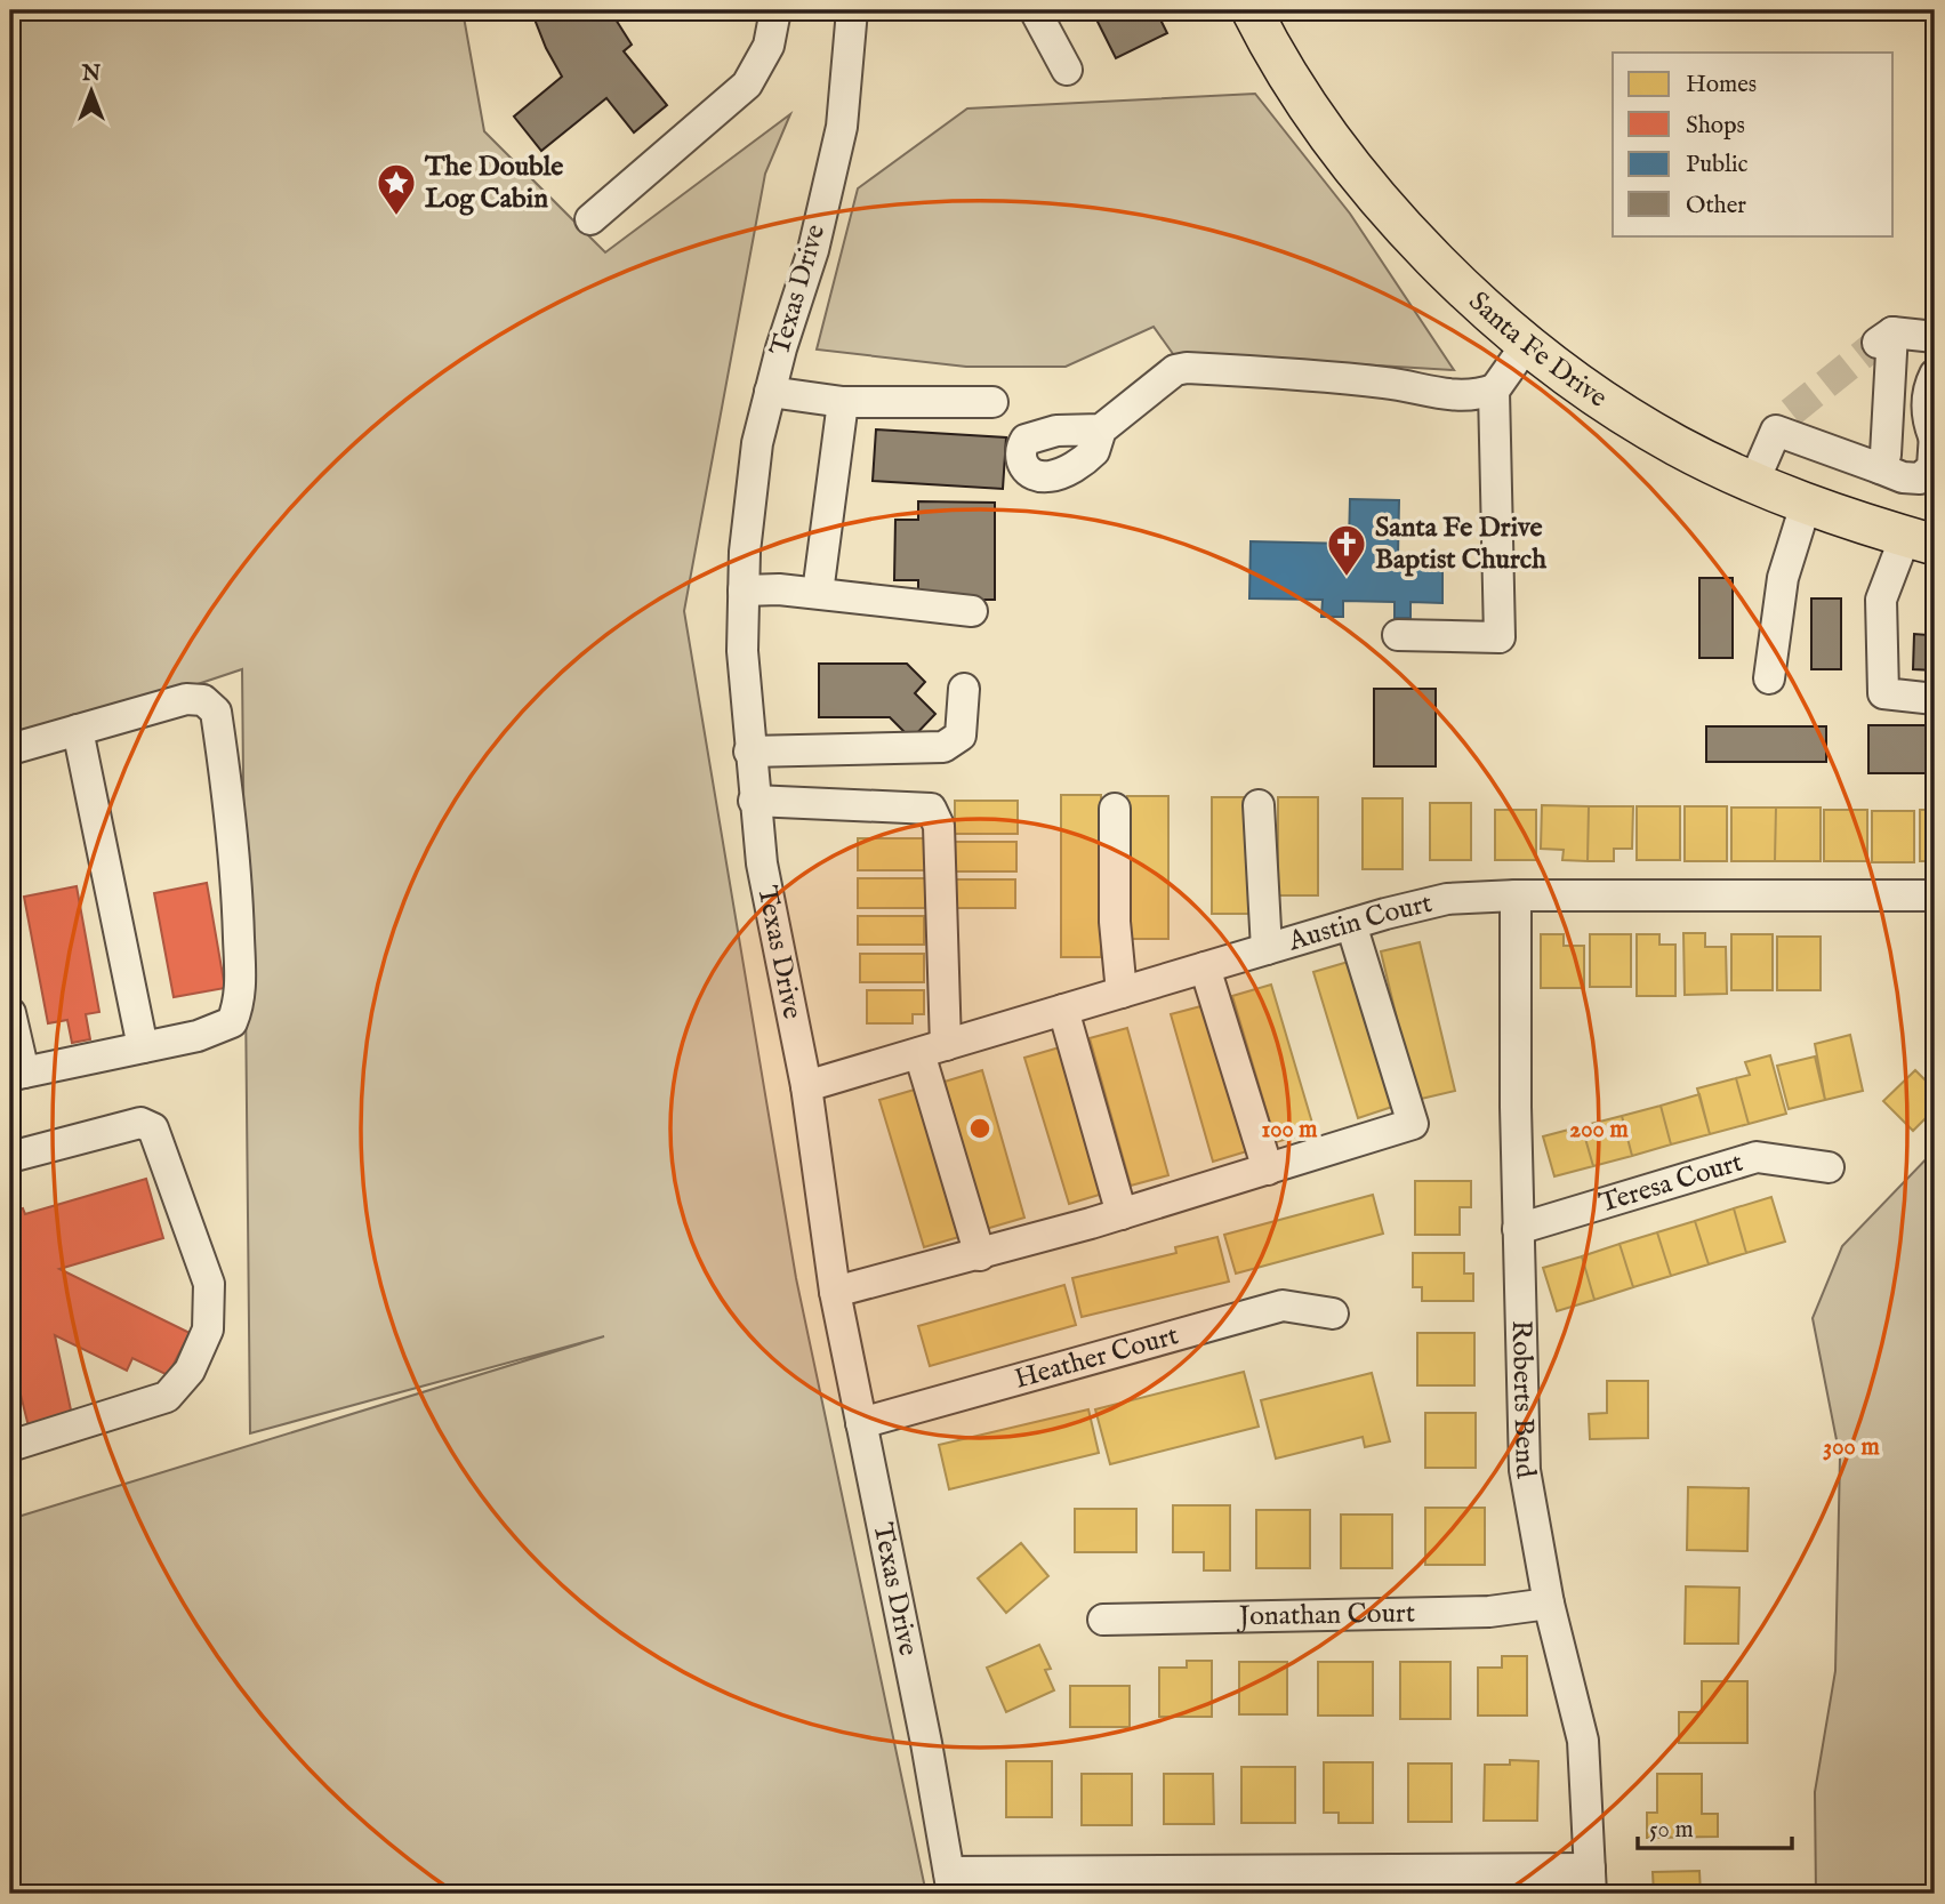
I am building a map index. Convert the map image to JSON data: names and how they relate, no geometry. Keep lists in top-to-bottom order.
{
  "streets": {
    "main road": ["Santa Fe Drive"],
    "street": [
      "Texas Drive",
      "Austin Court",
      "Teresa Court",
      "Heather Court",
      "Roberts Bend",
      "Jonathan Court"
    ]
  },
  "crossings": [
    ["Texas Drive", "Austin Court"],
    ["Texas Drive", "Heather Court"],
    ["Austin Court", "Roberts Bend"],
    ["Teresa Court", "Roberts Bend"],
    ["Roberts Bend", "Jonathan Court"]
  ],
  "places": {
    "place": ["The Double Log Cabin"],
    "church": ["Santa Fe Drive Baptist Church"]
  },
  "legend": [
    "Homes",
    "Shops",
    "Public",
    "Other"
  ],
  "scale_bar": "50 m",
  "north": "top",
  "rings": ["100 m", "200 m", "300 m"]
}
